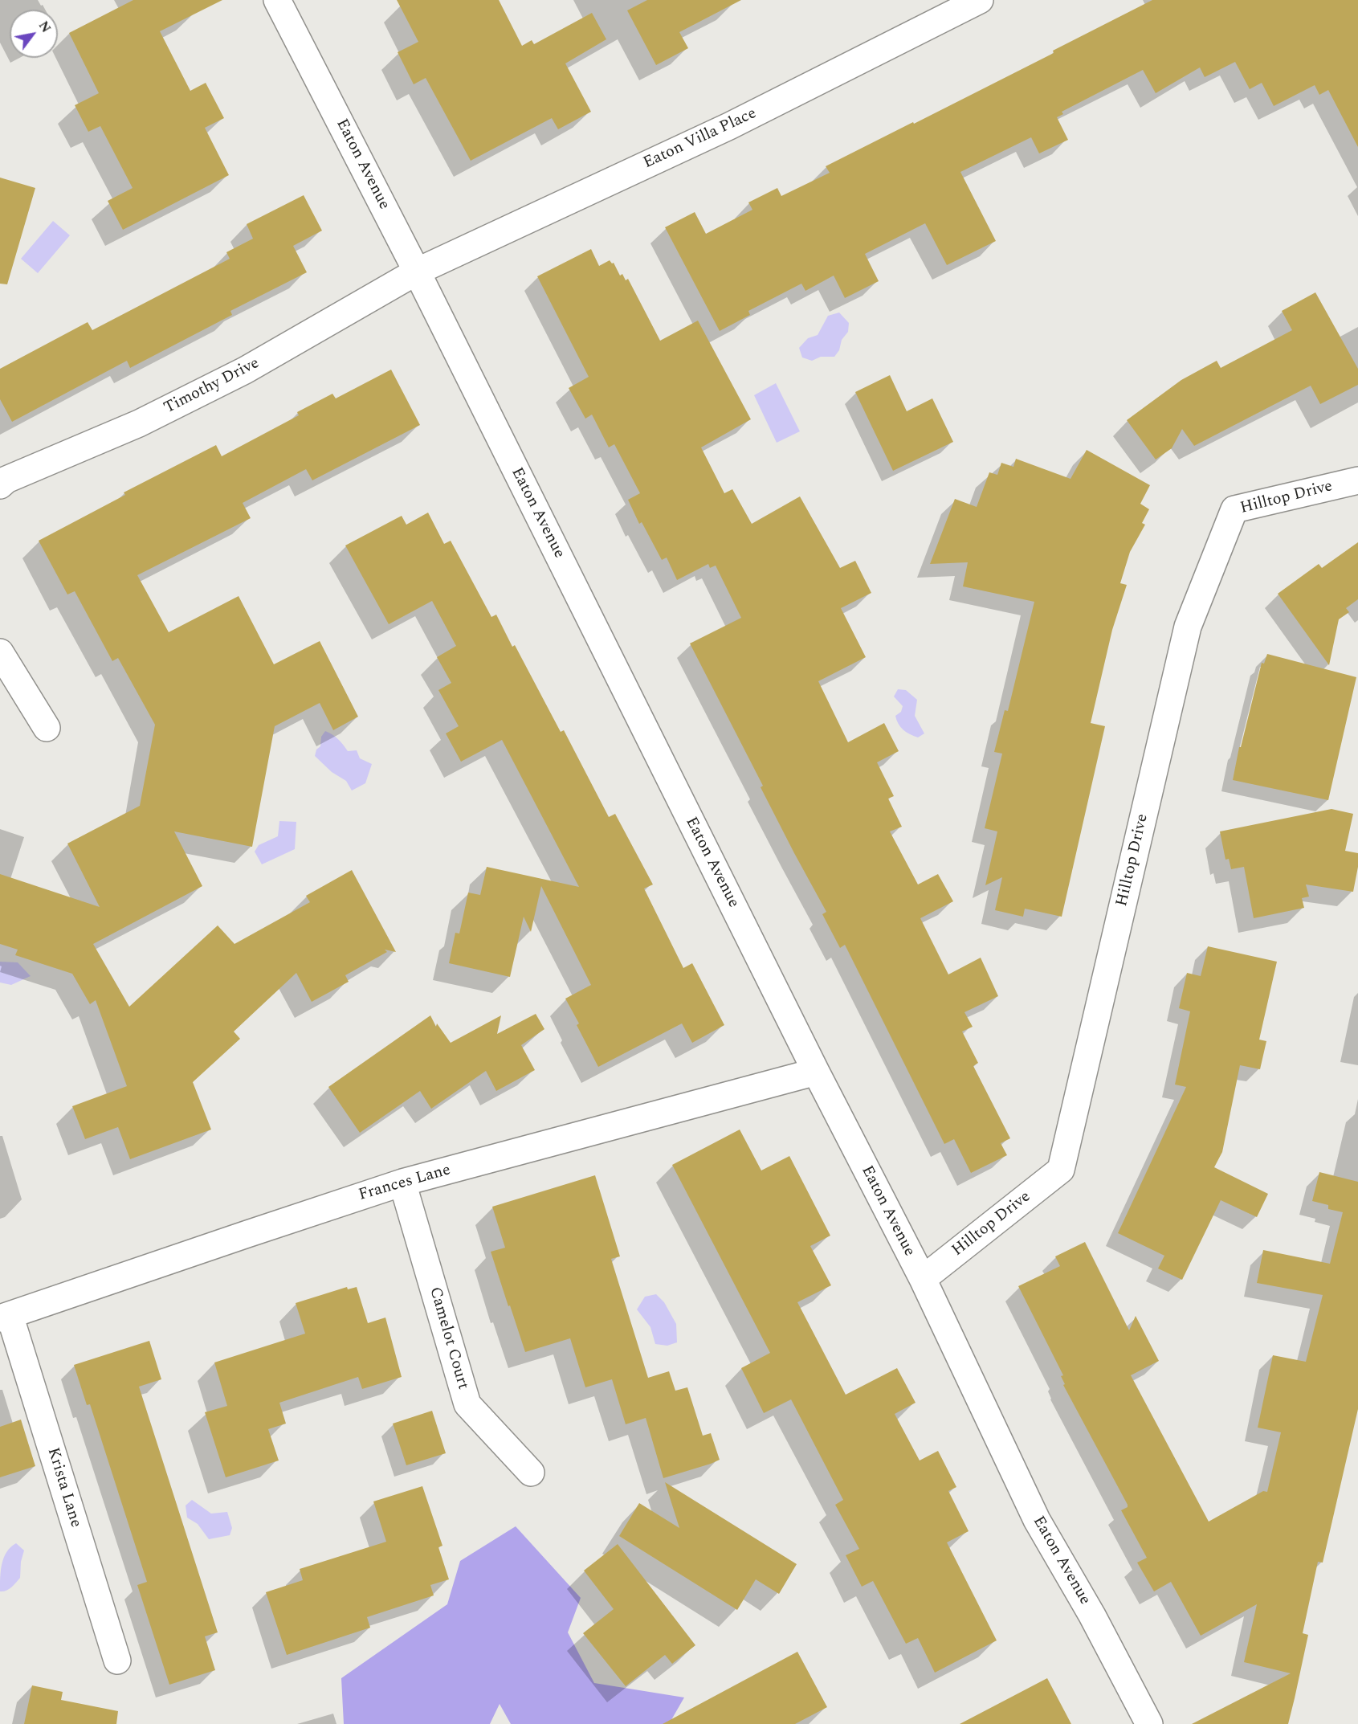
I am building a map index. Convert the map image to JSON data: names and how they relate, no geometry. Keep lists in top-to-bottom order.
{
  "streets": {
    "street": [
      "Eaton Villa Place",
      "Eaton Avenue",
      "Timothy Drive",
      "Hilltop Drive",
      "Frances Lane",
      "Camelot Court",
      "Krista Lane"
    ]
  },
  "crossings": [
    ["Eaton Villa Place", "Eaton Avenue"],
    ["Eaton Villa Place", "Timothy Drive"],
    ["Eaton Avenue", "Timothy Drive"],
    ["Eaton Avenue", "Hilltop Drive"],
    ["Eaton Avenue", "Frances Lane"],
    ["Frances Lane", "Camelot Court"],
    ["Frances Lane", "Krista Lane"]
  ],
  "north": "top right"
}
